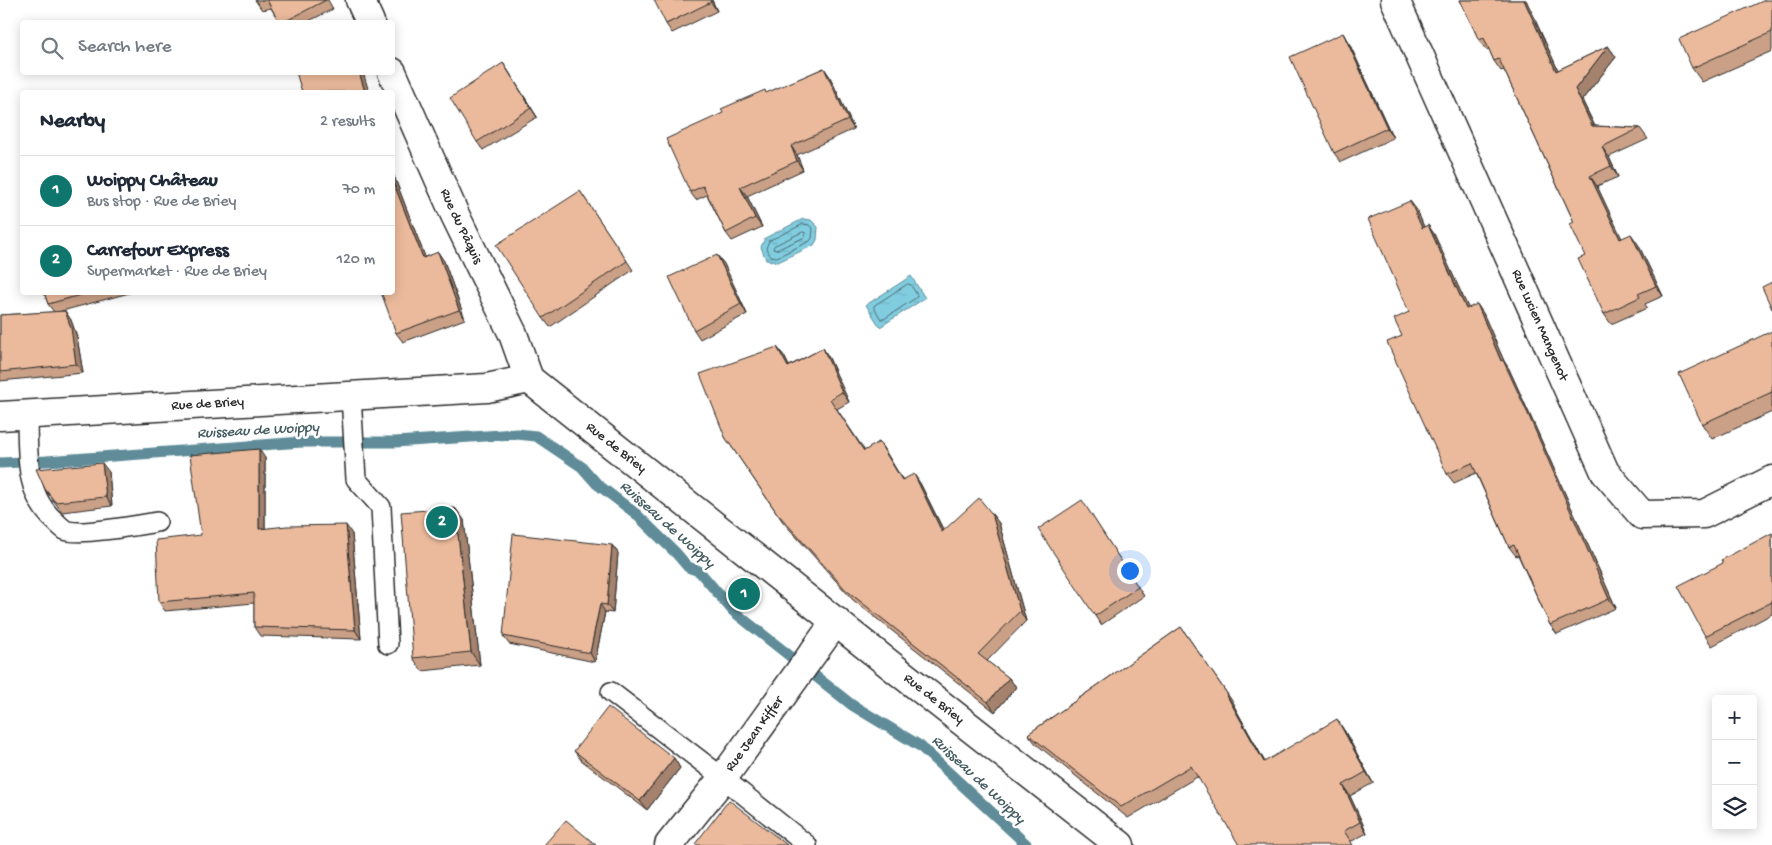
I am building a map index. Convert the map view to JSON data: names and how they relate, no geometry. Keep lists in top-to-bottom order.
{
  "streets": {
    "street": [
      "Rue du Pâquis",
      "Rue Lucien Mangenot",
      "Rue de Briey",
      "Rue Jean Kiffer"
    ]
  },
  "crossings": [
    ["Rue du Pâquis", "Rue de Briey"],
    ["Rue de Briey", "Rue Jean Kiffer"]
  ],
  "water": ["Ruisseau de Woippy"],
  "page": {
    "search": "Search here",
    "heading": ["Nearby", "2 results"],
    "list": [
      {
        "mark": "1",
        "name": "Woippy Château",
        "note": "Bus stop · Rue de Briey",
        "value": "70 m"
      },
      {
        "mark": "2",
        "name": "Carrefour Express",
        "note": "Supermarket · Rue de Briey",
        "value": "120 m"
      }
    ],
    "pins": ["2", "1"],
    "map_buttons": ["+", "−"]
  }
}
